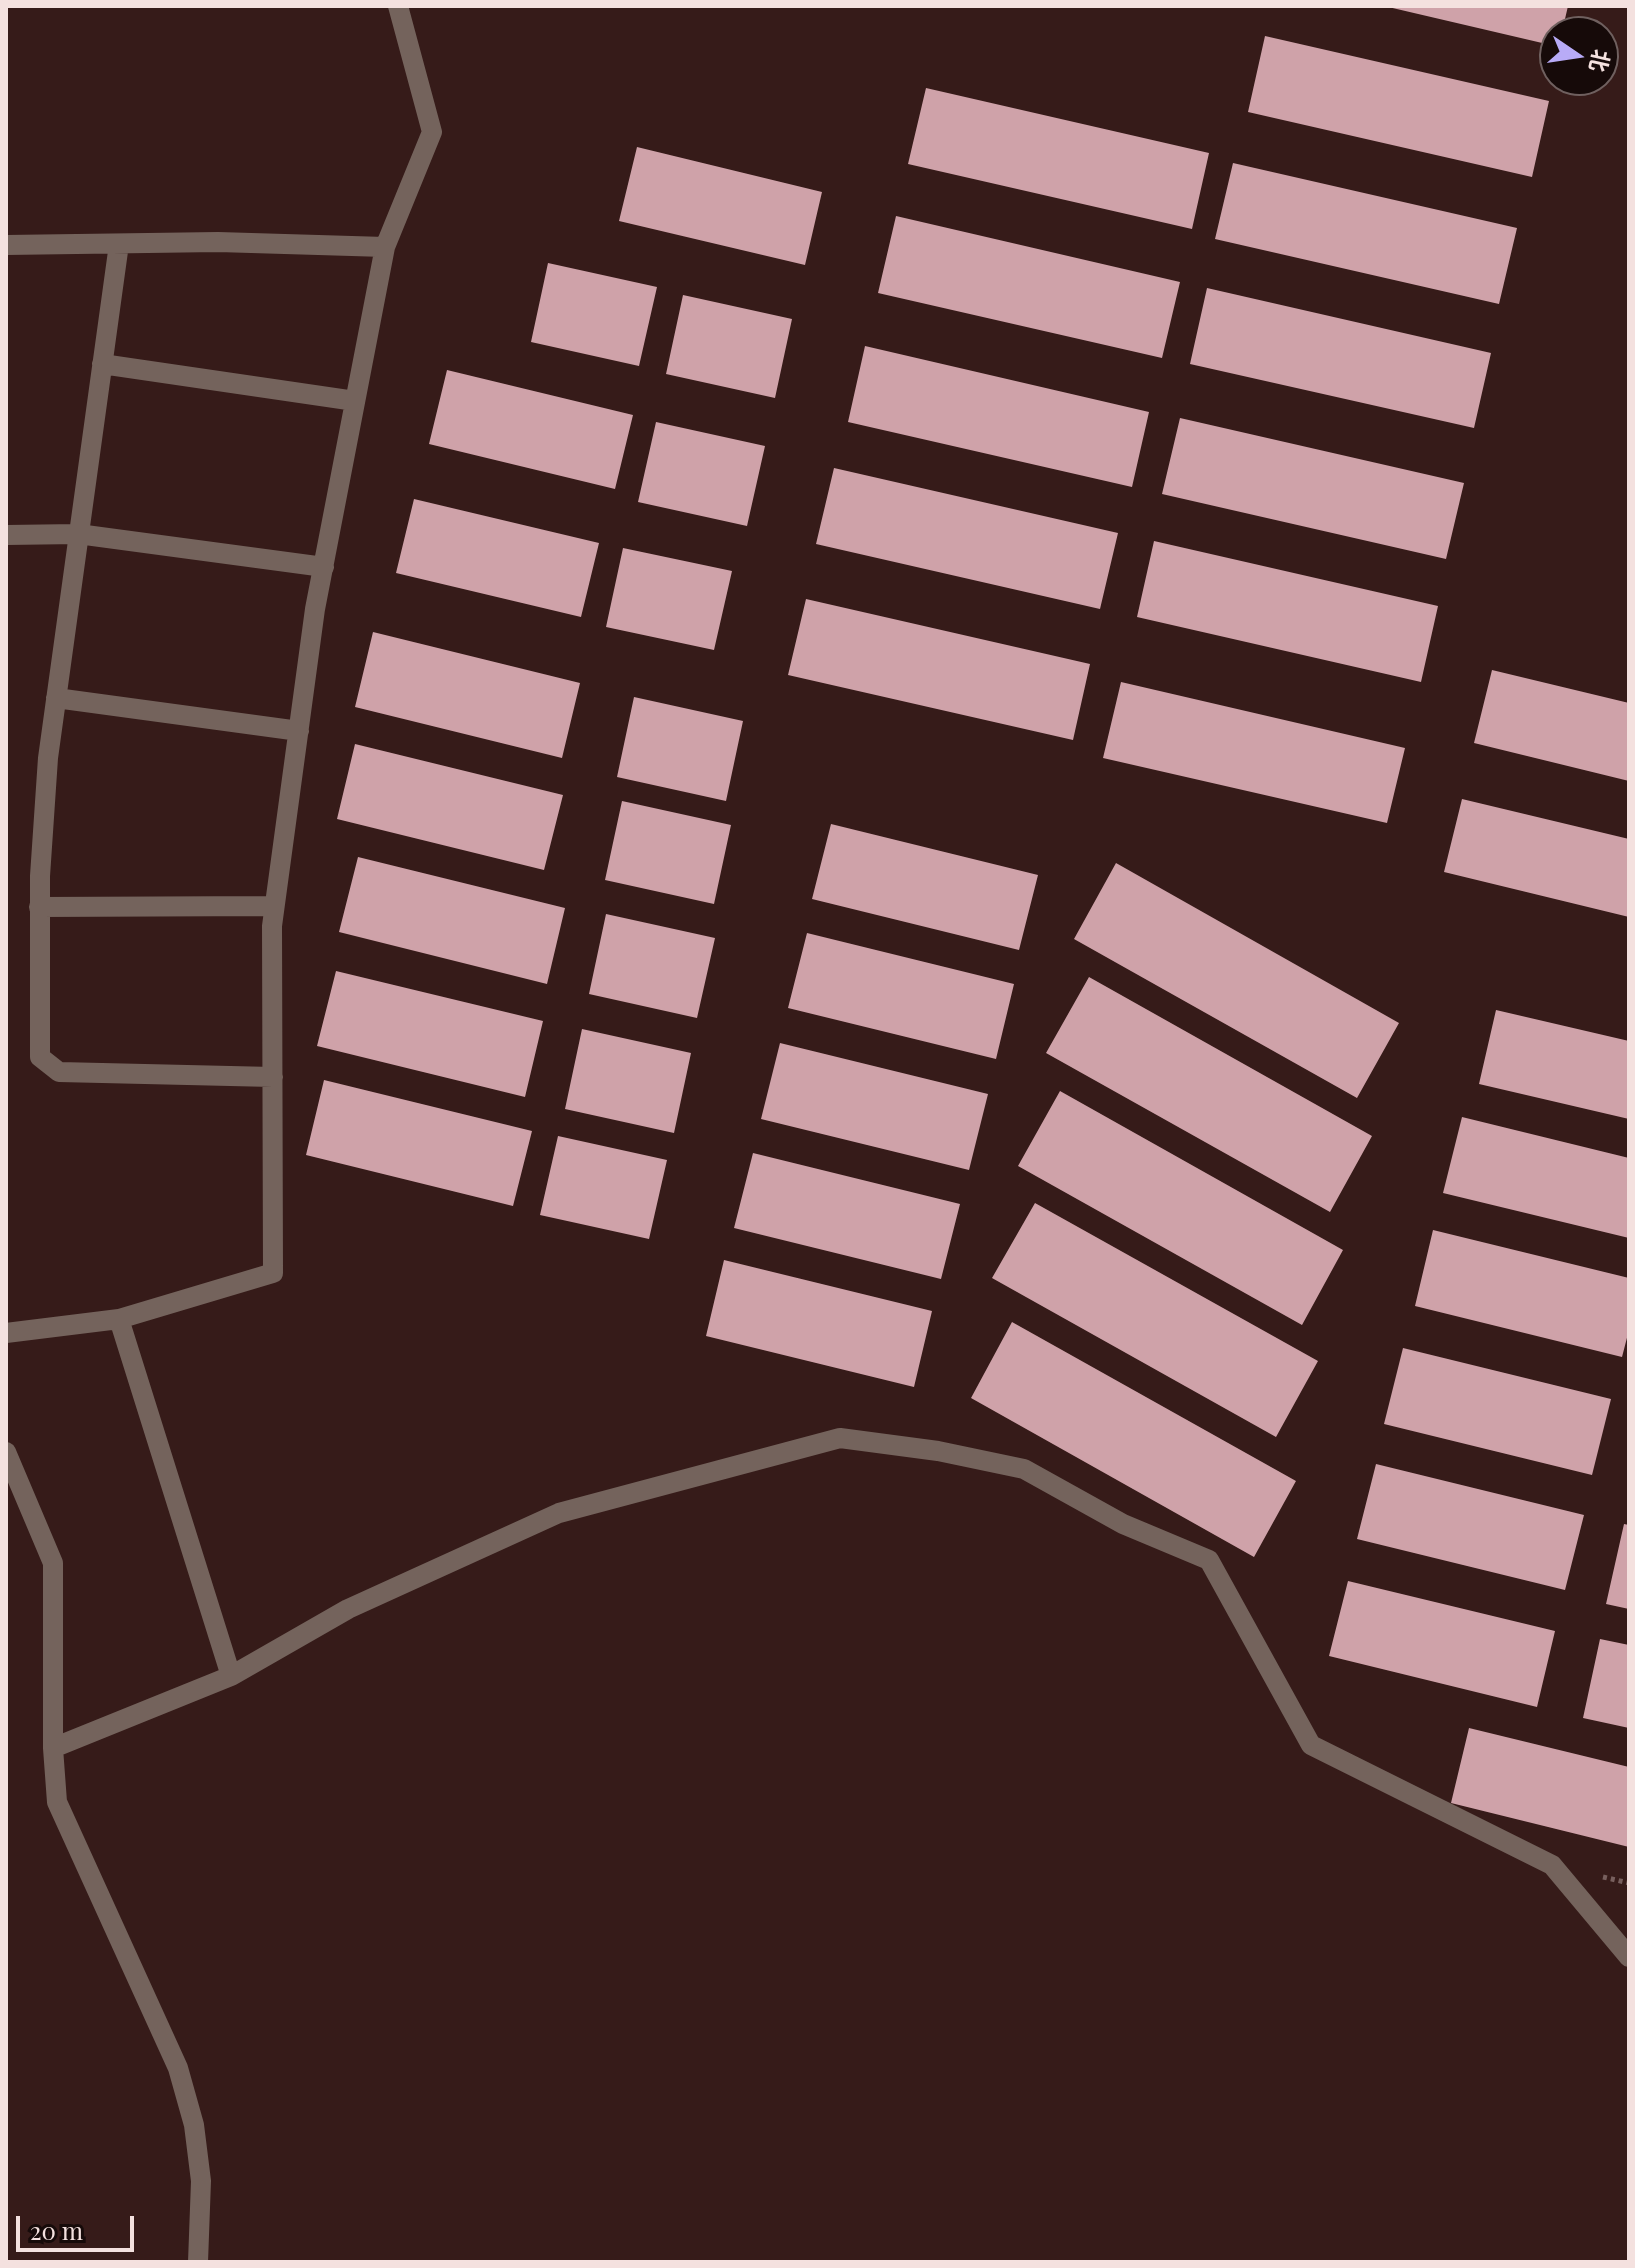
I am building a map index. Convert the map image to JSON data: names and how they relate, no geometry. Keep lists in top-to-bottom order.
{
  "scale_bar": "20 m",
  "north": "right"
}
